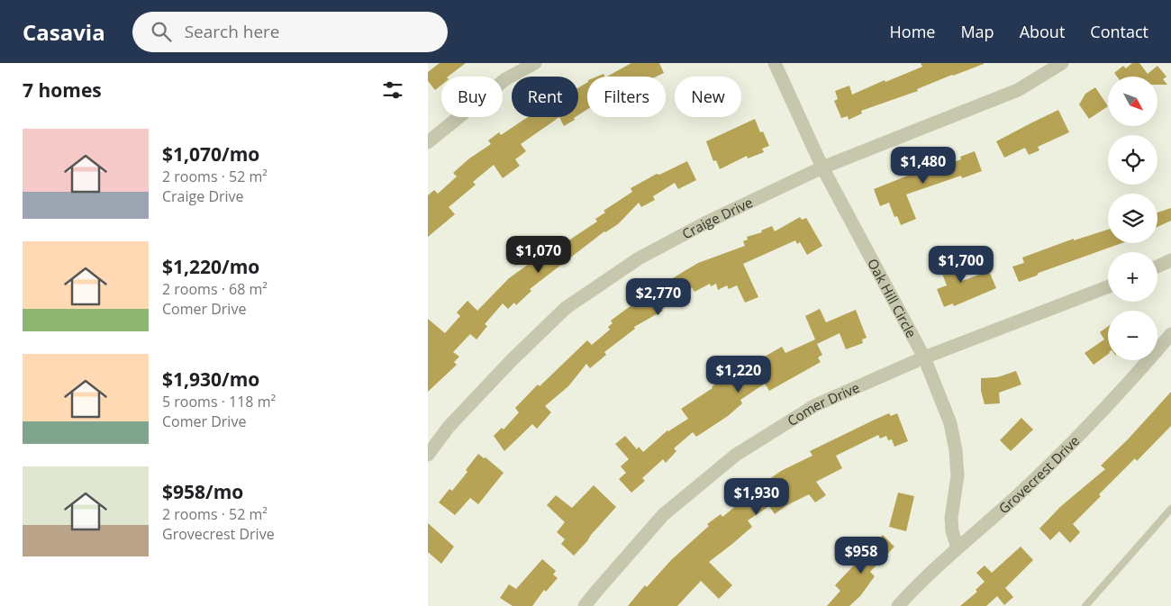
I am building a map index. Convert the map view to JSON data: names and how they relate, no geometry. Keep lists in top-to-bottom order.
{
  "streets": {
    "street": [
      "Craige Drive",
      "Oak Hill Circle",
      "Comer Drive",
      "Grovecrest Drive"
    ]
  },
  "crossings": [
    ["Craige Drive", "Oak Hill Circle"],
    ["Oak Hill Circle", "Comer Drive"],
    ["Oak Hill Circle", "Grovecrest Drive"]
  ],
  "north": "bottom right",
  "page": {
    "header": "Casavia",
    "search": "Search here",
    "nav": [
      "Home",
      "Map",
      "About",
      "Contact"
    ],
    "heading": "7 homes",
    "map_buttons": ["+", "−"],
    "chip": [
      "Buy",
      "Rent",
      "Filters",
      "New"
    ],
    "list": [
      {
        "name": "$1,070/mo",
        "note": "2 rooms · 52 m² · Craige Drive"
      },
      {
        "name": "$1,220/mo",
        "note": "2 rooms · 68 m² · Comer Drive"
      },
      {
        "name": "$1,930/mo",
        "note": "5 rooms · 118 m² · Comer Drive"
      },
      {
        "name": "$958/mo",
        "note": "2 rooms · 52 m² · Grovecrest Drive"
      }
    ],
    "price": [
      "$1,480",
      "$1,070",
      "$1,700",
      "$2,770",
      "$1,220",
      "$1,930",
      "$958"
    ]
  }
}
